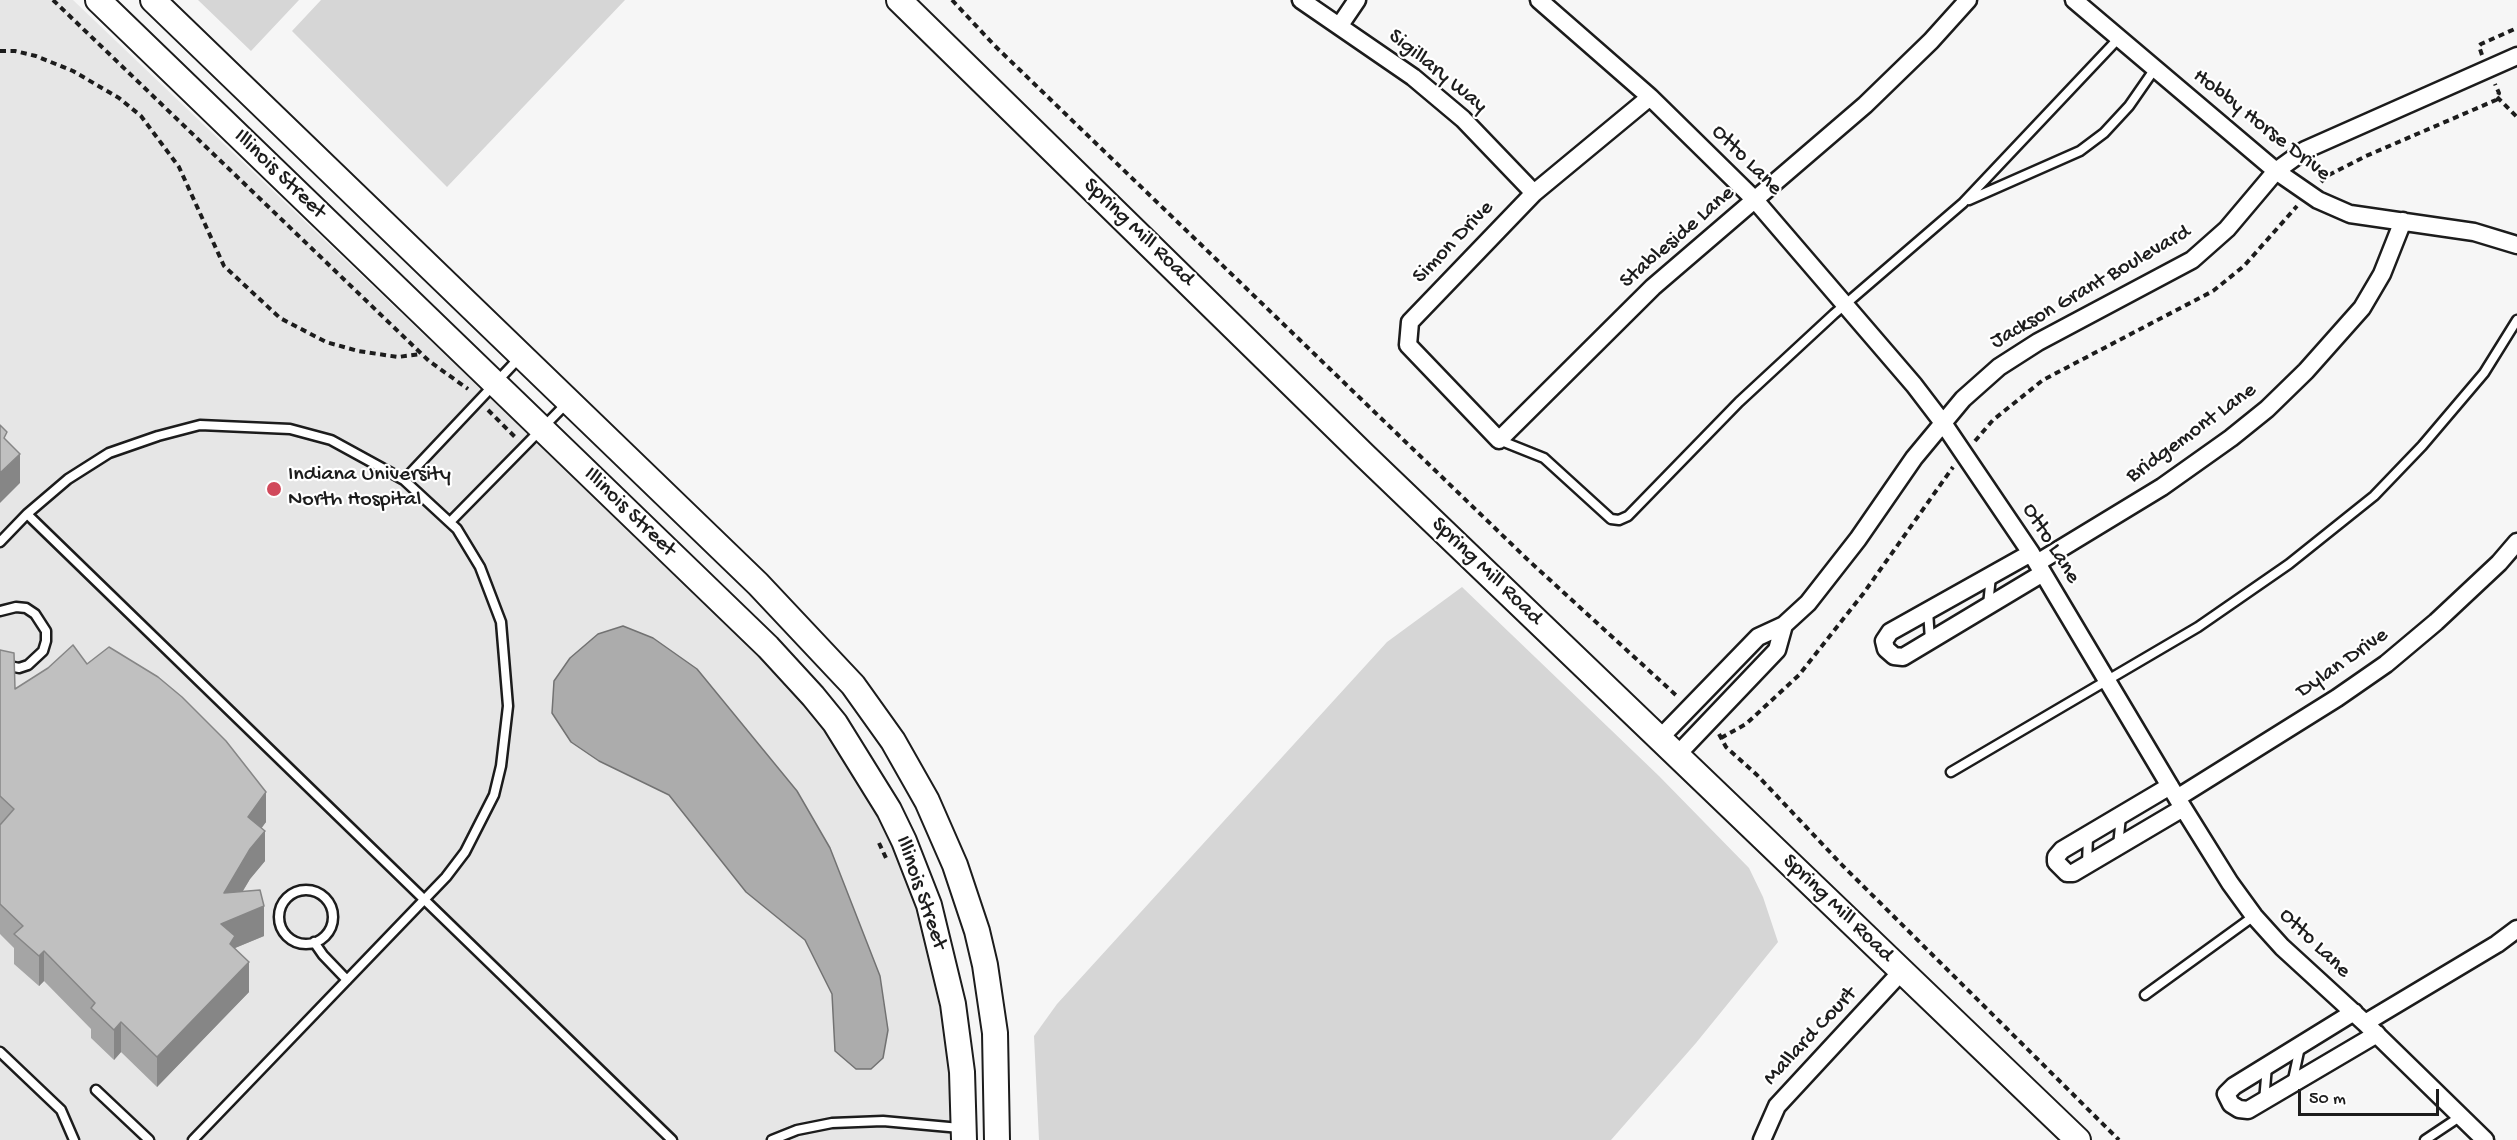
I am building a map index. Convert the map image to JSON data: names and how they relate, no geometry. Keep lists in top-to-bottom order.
{
  "streets": {
    "street": [
      "Sigillary Way",
      "Hobby Horse Drive",
      "Otto Lane",
      "Illinois Street",
      "Spring Mill Road",
      "Stableside Lane",
      "Simon Drive",
      "Jackson Grant Boulevard",
      "Bridgemont Lane",
      "Dylan Drive",
      "Mallard Court"
    ]
  },
  "crossings": [
    ["Sigillary Way", "Simon Drive"],
    ["Hobby Horse Drive", "Jackson Grant Boulevard"],
    ["Hobby Horse Drive", "Bridgemont Lane"],
    ["Otto Lane", "Stableside Lane"],
    ["Otto Lane", "Simon Drive"],
    ["Otto Lane", "Jackson Grant Boulevard"],
    ["Otto Lane", "Bridgemont Lane"],
    ["Otto Lane", "Dylan Drive"],
    ["Spring Mill Road", "Jackson Grant Boulevard"],
    ["Spring Mill Road", "Mallard Court"],
    ["Stableside Lane", "Simon Drive"]
  ],
  "places": ["Indiana University North Hospital"],
  "scale_bar": "50 m"
}
